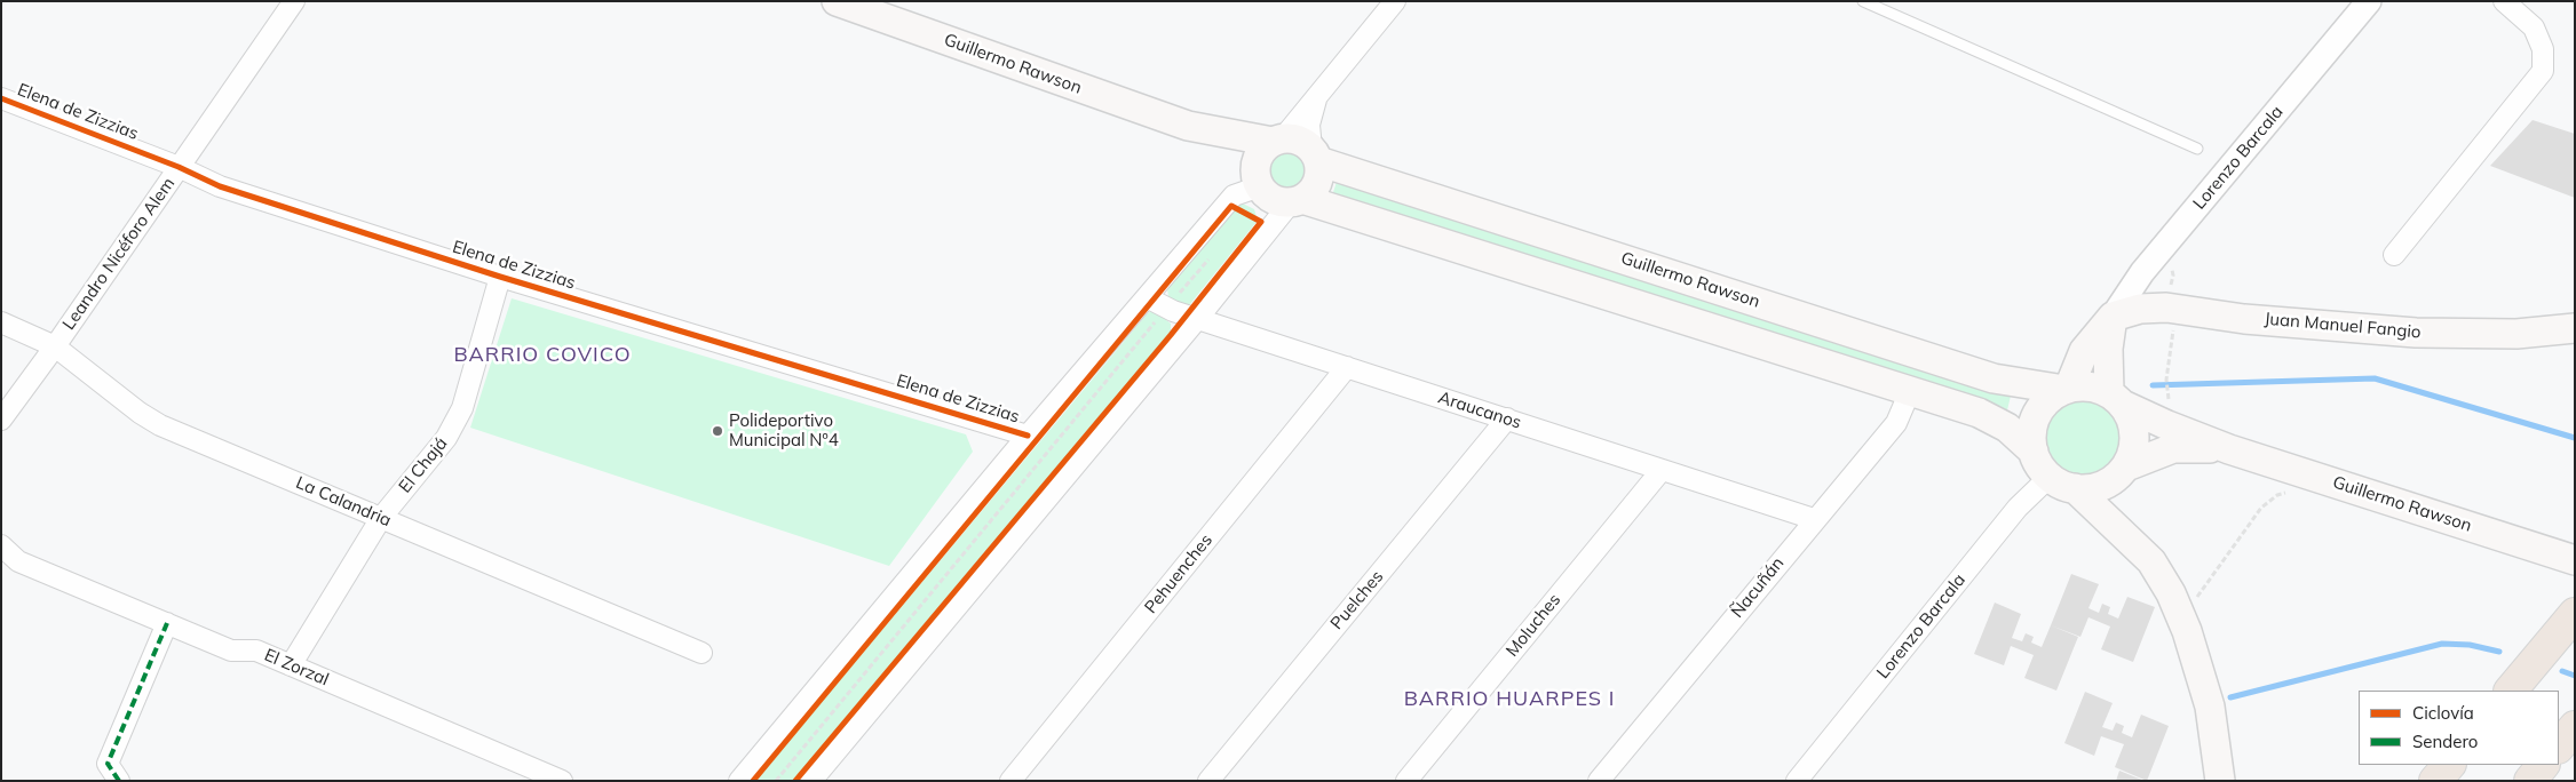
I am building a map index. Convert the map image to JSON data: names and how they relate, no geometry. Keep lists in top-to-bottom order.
{
  "streets": {
    "main road": ["Guillermo Rawson", "Lorenzo Barcala", "Juan Manuel Fangio"],
    "street": [
      "Elena de Zizzias",
      "Leandro Nicéforo Alem",
      "Araucanos",
      "El Chajá",
      "La Calandria",
      "Pehuenches",
      "Ñacuñán",
      "Puelches",
      "Moluches",
      "El Zorzal"
    ]
  },
  "crossings": [
    ["Guillermo Rawson", "Lorenzo Barcala"],
    ["Elena de Zizzias", "Leandro Nicéforo Alem"],
    ["Elena de Zizzias", "El Chajá"],
    ["Lorenzo Barcala", "Juan Manuel Fangio"],
    ["Leandro Nicéforo Alem", "La Calandria"],
    ["Araucanos", "Pehuenches"],
    ["Araucanos", "Ñacuñán"],
    ["Araucanos", "Puelches"],
    ["Araucanos", "Moluches"],
    ["El Chajá", "La Calandria"],
    ["El Chajá", "El Zorzal"]
  ],
  "districts": ["BARRIO COVICO", "BARRIO HUARPES I"],
  "places": ["Polideportivo Municipal Nº4"],
  "legend": ["Ciclovía", "Sendero"]
}
